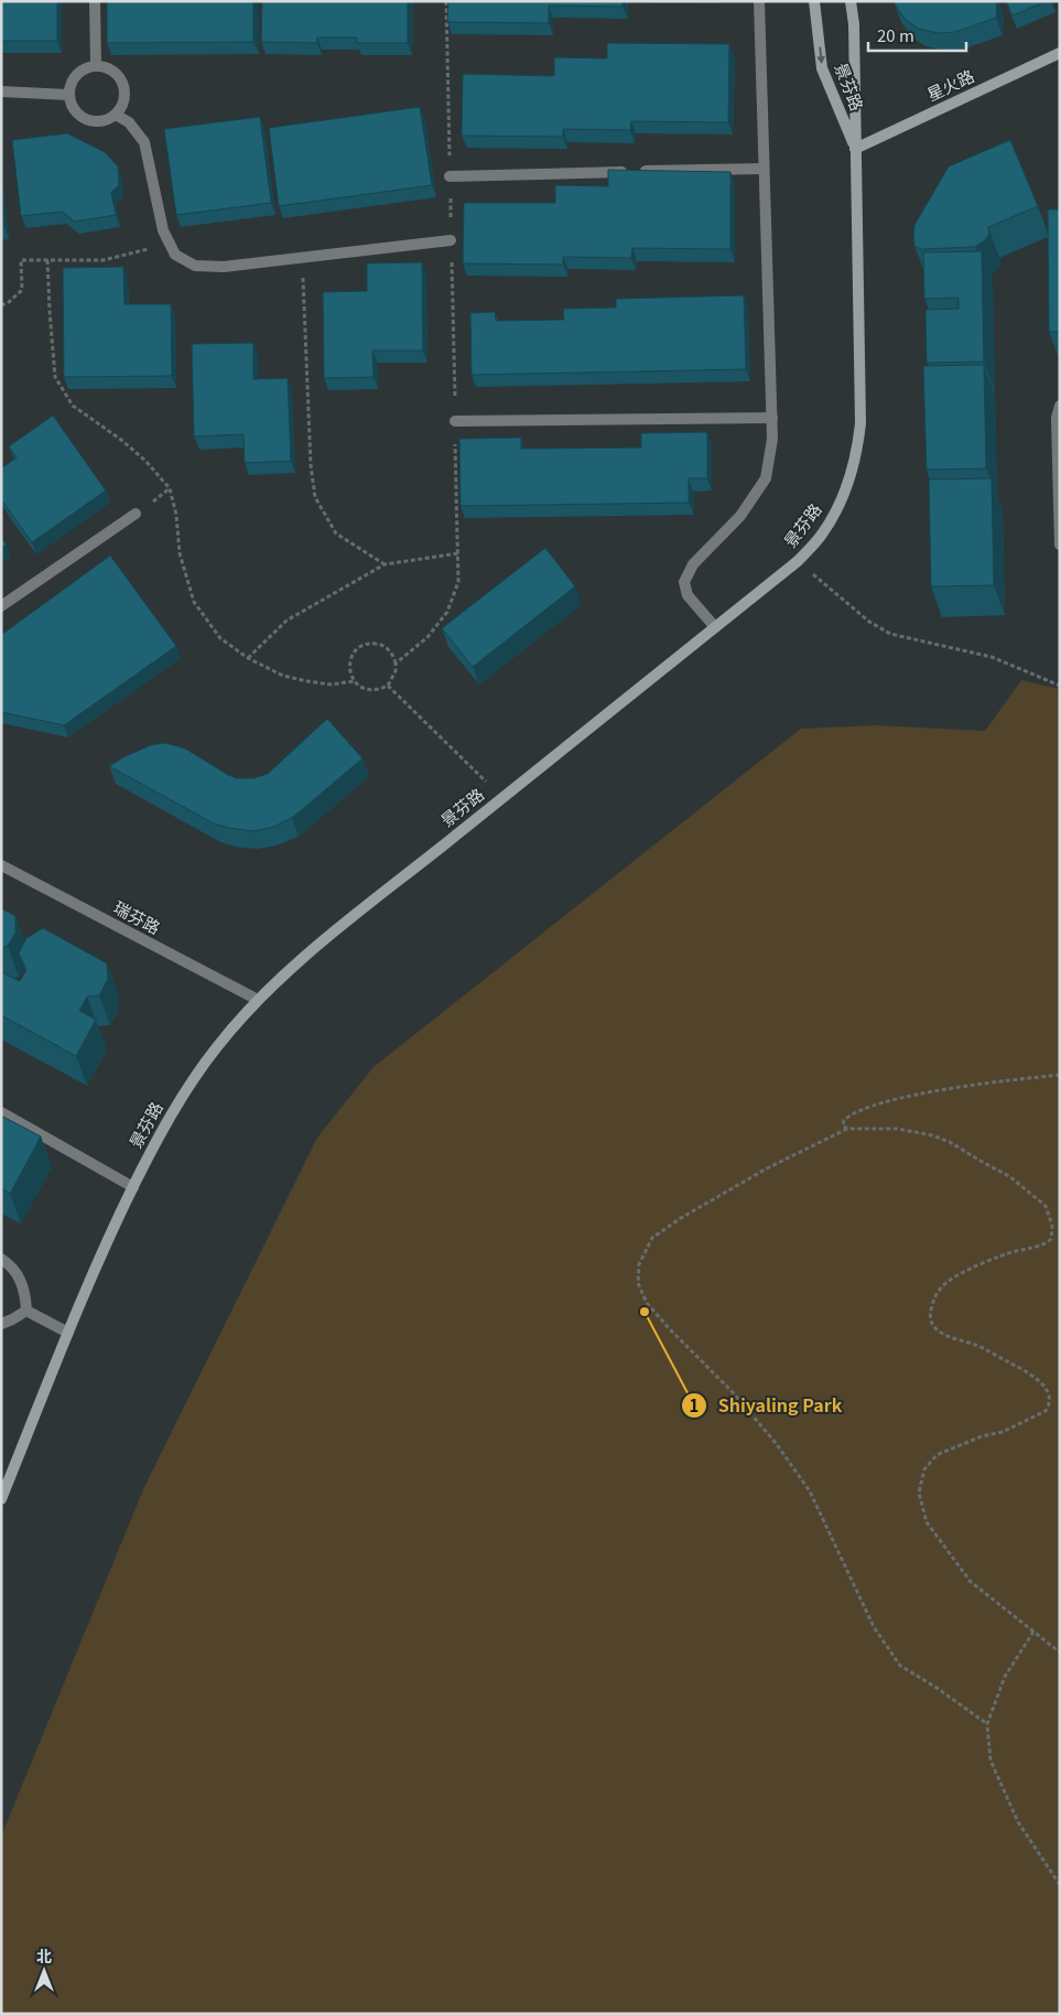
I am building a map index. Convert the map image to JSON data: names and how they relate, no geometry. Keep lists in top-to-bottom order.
{
  "streets": {
    "street": ["星火路", "景芬路", "瑞芬路"]
  },
  "crossings": [
    ["星火路", "景芬路"],
    ["景芬路", "瑞芬路"]
  ],
  "places": ["Shiyaling Park"],
  "scale_bar": "20 m",
  "north": "top"
}
